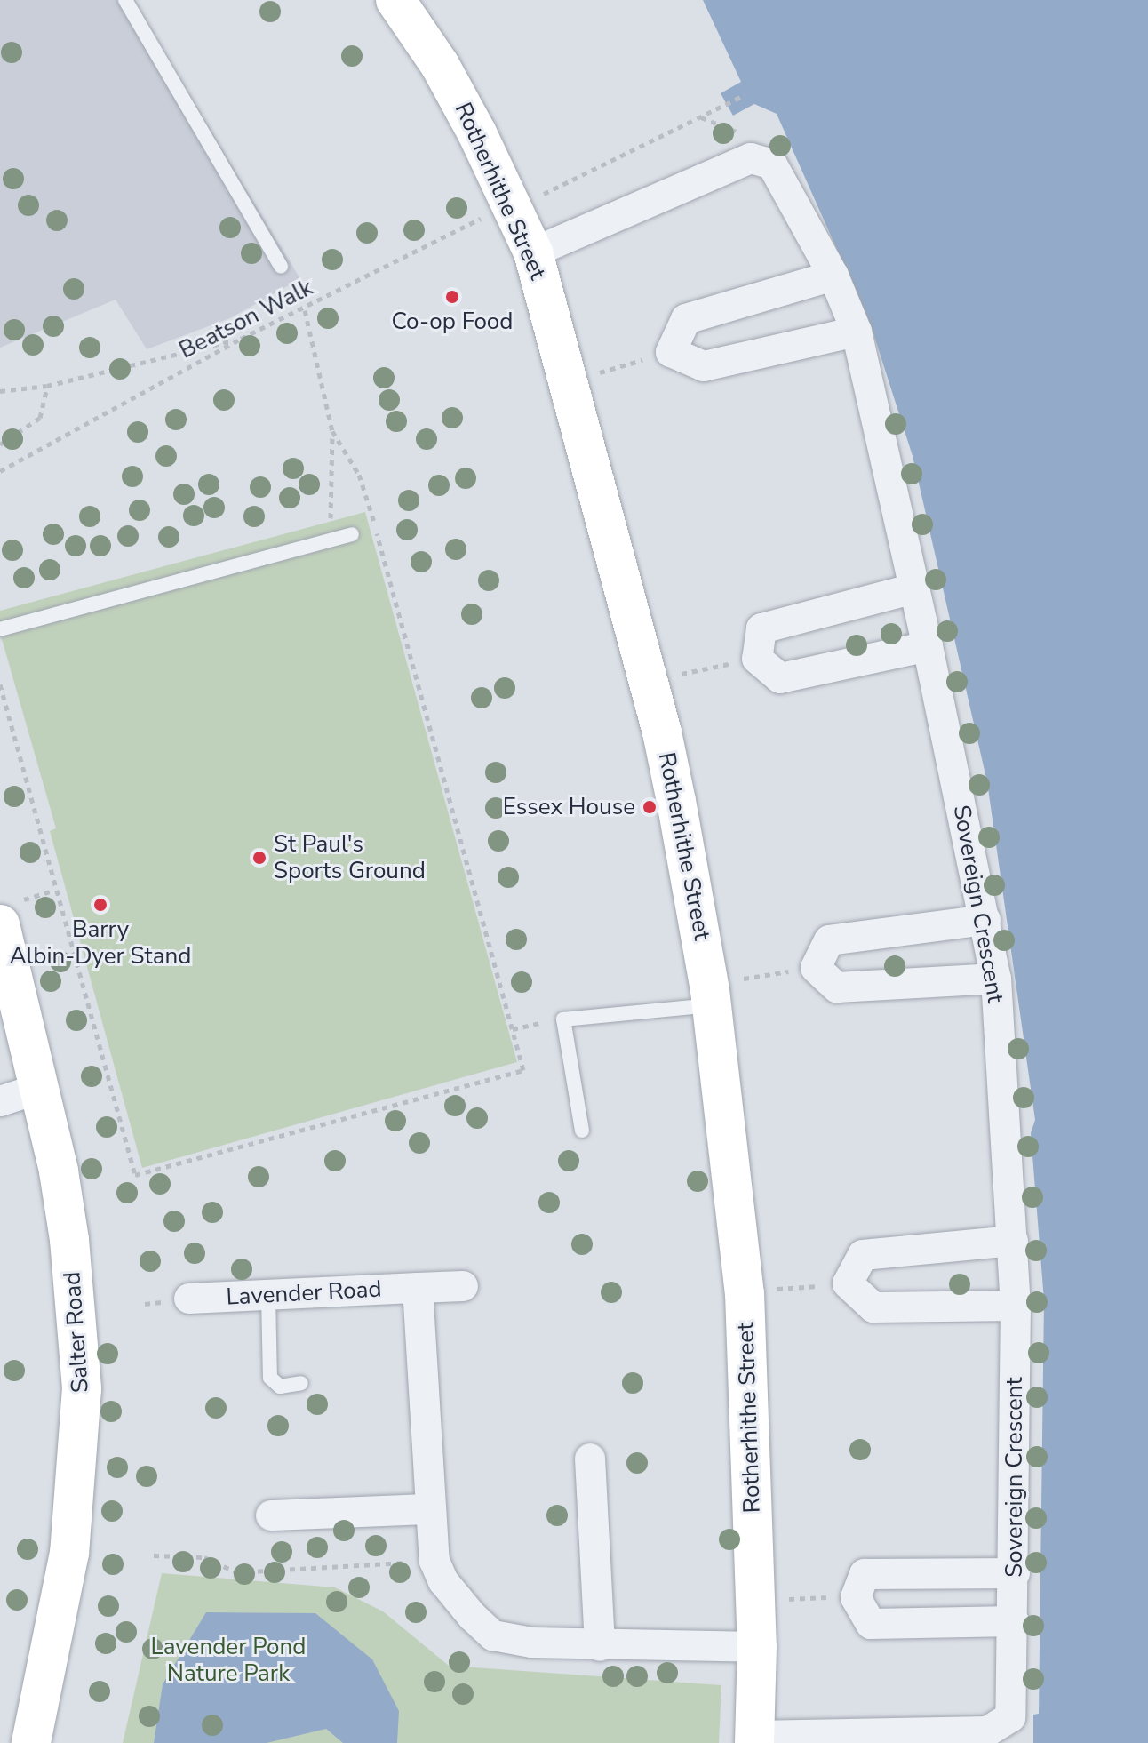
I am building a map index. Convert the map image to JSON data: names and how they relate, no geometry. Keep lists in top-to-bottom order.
{
  "streets": {
    "street": [
      "Rotherhithe Street",
      "Sovereign Crescent",
      "Lavender Road",
      "Salter Road"
    ],
    "path": ["Beatson Walk"]
  },
  "crossings": [
    ["Rotherhithe Street", "Beatson Walk"],
    ["Rotherhithe Street", "Sovereign Crescent"]
  ],
  "parks": ["Lavender Pond Nature Park"],
  "places": [
    "Co-op Food",
    "Essex House",
    "St Paul's Sports Ground",
    "Barry Albin-Dyer Stand"
  ]
}
